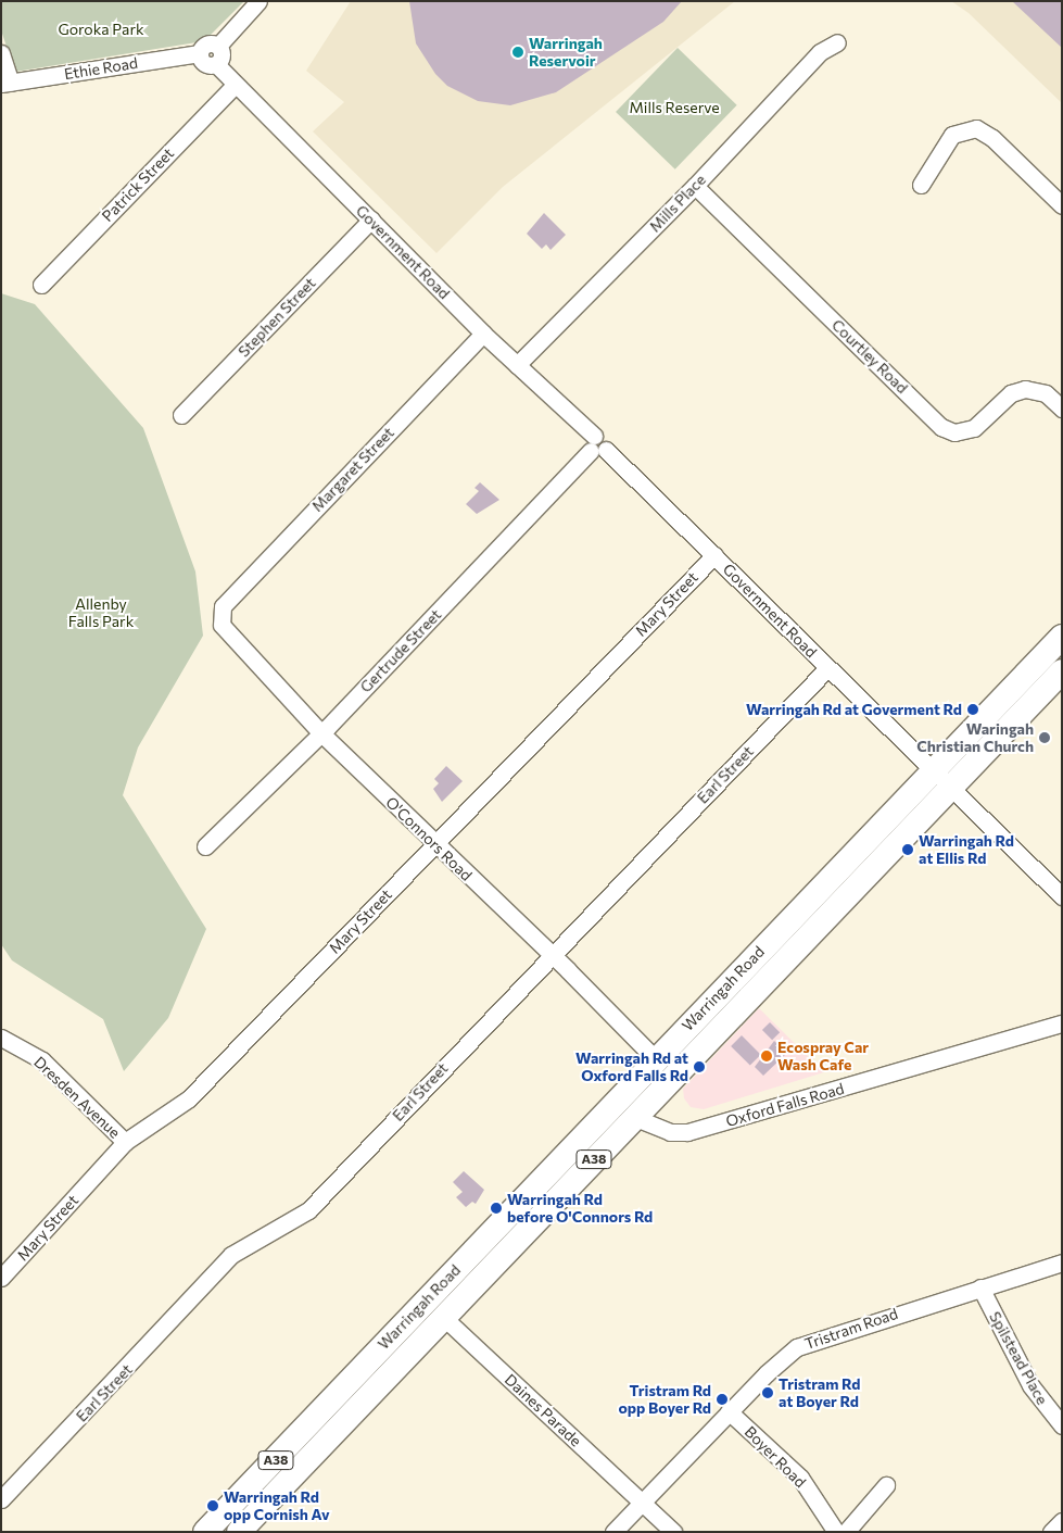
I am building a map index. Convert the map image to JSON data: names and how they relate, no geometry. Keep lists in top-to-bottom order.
{
  "streets": {
    "highway": ["Warringah Road", "A38"],
    "street": [
      "Ethie Road",
      "Patrick Street",
      "Mills Place",
      "Government Road",
      "Stephen Street",
      "Courtley Road",
      "Margaret Street",
      "Mary Street",
      "Gertrude Street",
      "Earl Street",
      "O'Connors Road",
      "Dresden Avenue",
      "Oxford Falls Road",
      "Tristram Road",
      "Spilstead Place",
      "Daines Parade",
      "Boyer Road"
    ]
  },
  "crossings": [
    ["Ethie Road", "Government Road"],
    ["Patrick Street", "Government Road"],
    ["Mills Place", "Government Road"],
    ["Mills Place", "Courtley Road"],
    ["Government Road", "Stephen Street"],
    ["Government Road", "Margaret Street"],
    ["Government Road", "Mary Street"],
    ["Government Road", "Gertrude Street"],
    ["Government Road", "Earl Street"],
    ["Government Road", "Warringah Road"],
    ["Margaret Street", "O'Connors Road"],
    ["Mary Street", "O'Connors Road"],
    ["Mary Street", "Dresden Avenue"],
    ["Gertrude Street", "O'Connors Road"],
    ["Earl Street", "O'Connors Road"],
    ["O'Connors Road", "Warringah Road"],
    ["Warringah Road", "Oxford Falls Road"],
    ["Warringah Road", "Daines Parade"],
    ["Tristram Road", "Spilstead Place"],
    ["Tristram Road", "Daines Parade"],
    ["Tristram Road", "Boyer Road"]
  ],
  "parks": ["Goroka Park", "Mills Reserve", "Allenby Falls Park"],
  "places": [
    "Warringah Reservoir",
    "Warringah Rd at Goverment Rd",
    "Waringah Christian Church",
    "Warringah Rd at Ellis Rd",
    "Ecospray Car Wash Cafe",
    "Warringah Rd at Oxford Falls Rd",
    "Warringah Rd before O'Connors Rd",
    "Tristram Rd at Boyer Rd",
    "Tristram Rd opp Boyer Rd",
    "Warringah Rd opp Cornish Av"
  ]
}
